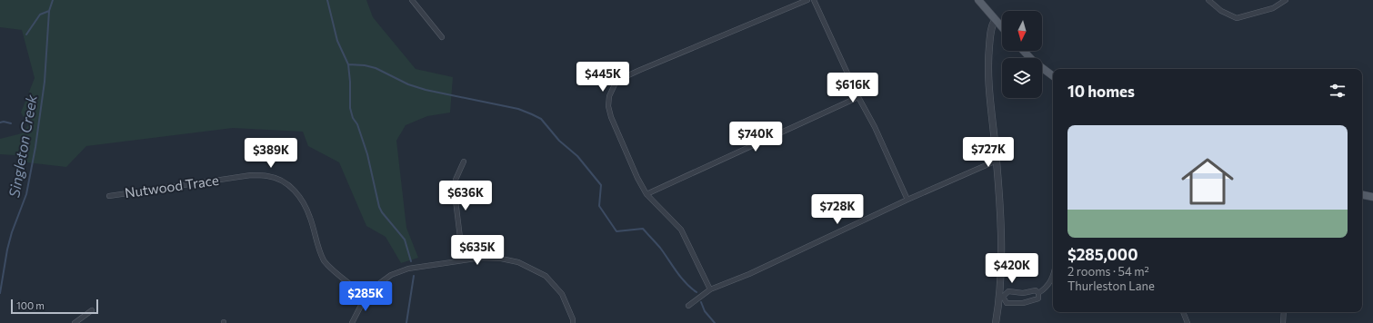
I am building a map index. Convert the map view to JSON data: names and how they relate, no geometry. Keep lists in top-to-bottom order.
{
  "streets": {
    "street": ["Nutwood Trace"]
  },
  "water": ["Singleton Creek"],
  "scale_bar": "100 m",
  "north": "bottom",
  "page": {
    "price": [
      "$445K",
      "$616K",
      "$740K",
      "$727K",
      "$389K",
      "$636K",
      "$728K",
      "$635K",
      "$420K",
      "$285K"
    ],
    "heading": "10 homes",
    "list": [
      {
        "name": "$285,000",
        "note": "2 rooms · 54 m² · Thurleston Lane"
      }
    ],
    "scale": "100 m"
  }
}
